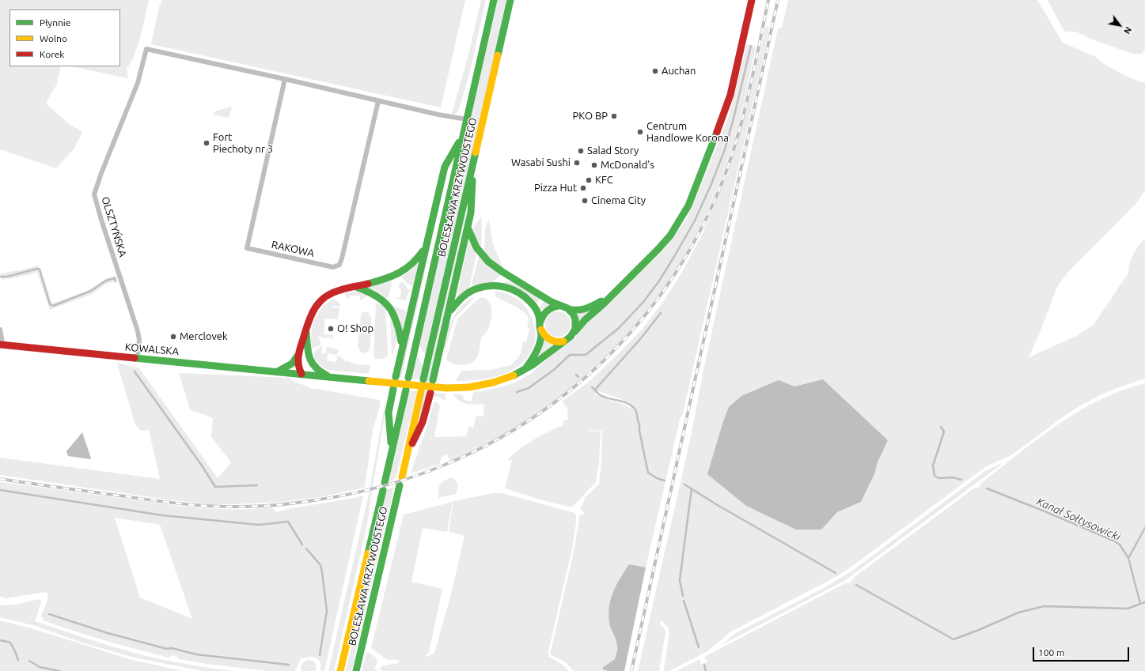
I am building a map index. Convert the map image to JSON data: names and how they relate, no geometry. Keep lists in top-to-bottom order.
{
  "streets": {
    "main road": ["BOLESŁAWA KRZYWOUSTEGO", "KOWALSKA"],
    "street": ["OLSZTYŃSKA", "RAKOWA"]
  },
  "crossings": [
    ["OLSZTYŃSKA", "RAKOWA"],
    ["OLSZTYŃSKA", "KOWALSKA"]
  ],
  "water": ["Kanał Sołtysowicki"],
  "places": [
    "Auchan",
    "PKO BP",
    "Centrum Handlowe Korona",
    "Fort Piechoty nr 3",
    "Salad Story",
    "Wasabi Sushi",
    "McDonald's",
    "KFC",
    "Pizza Hut",
    "Cinema City",
    "O! Shop",
    "Merclovek"
  ],
  "legend": ["Płynnie", "Wolno", "Korek"],
  "scale_bar": "100 m",
  "north": "bottom right"
}
